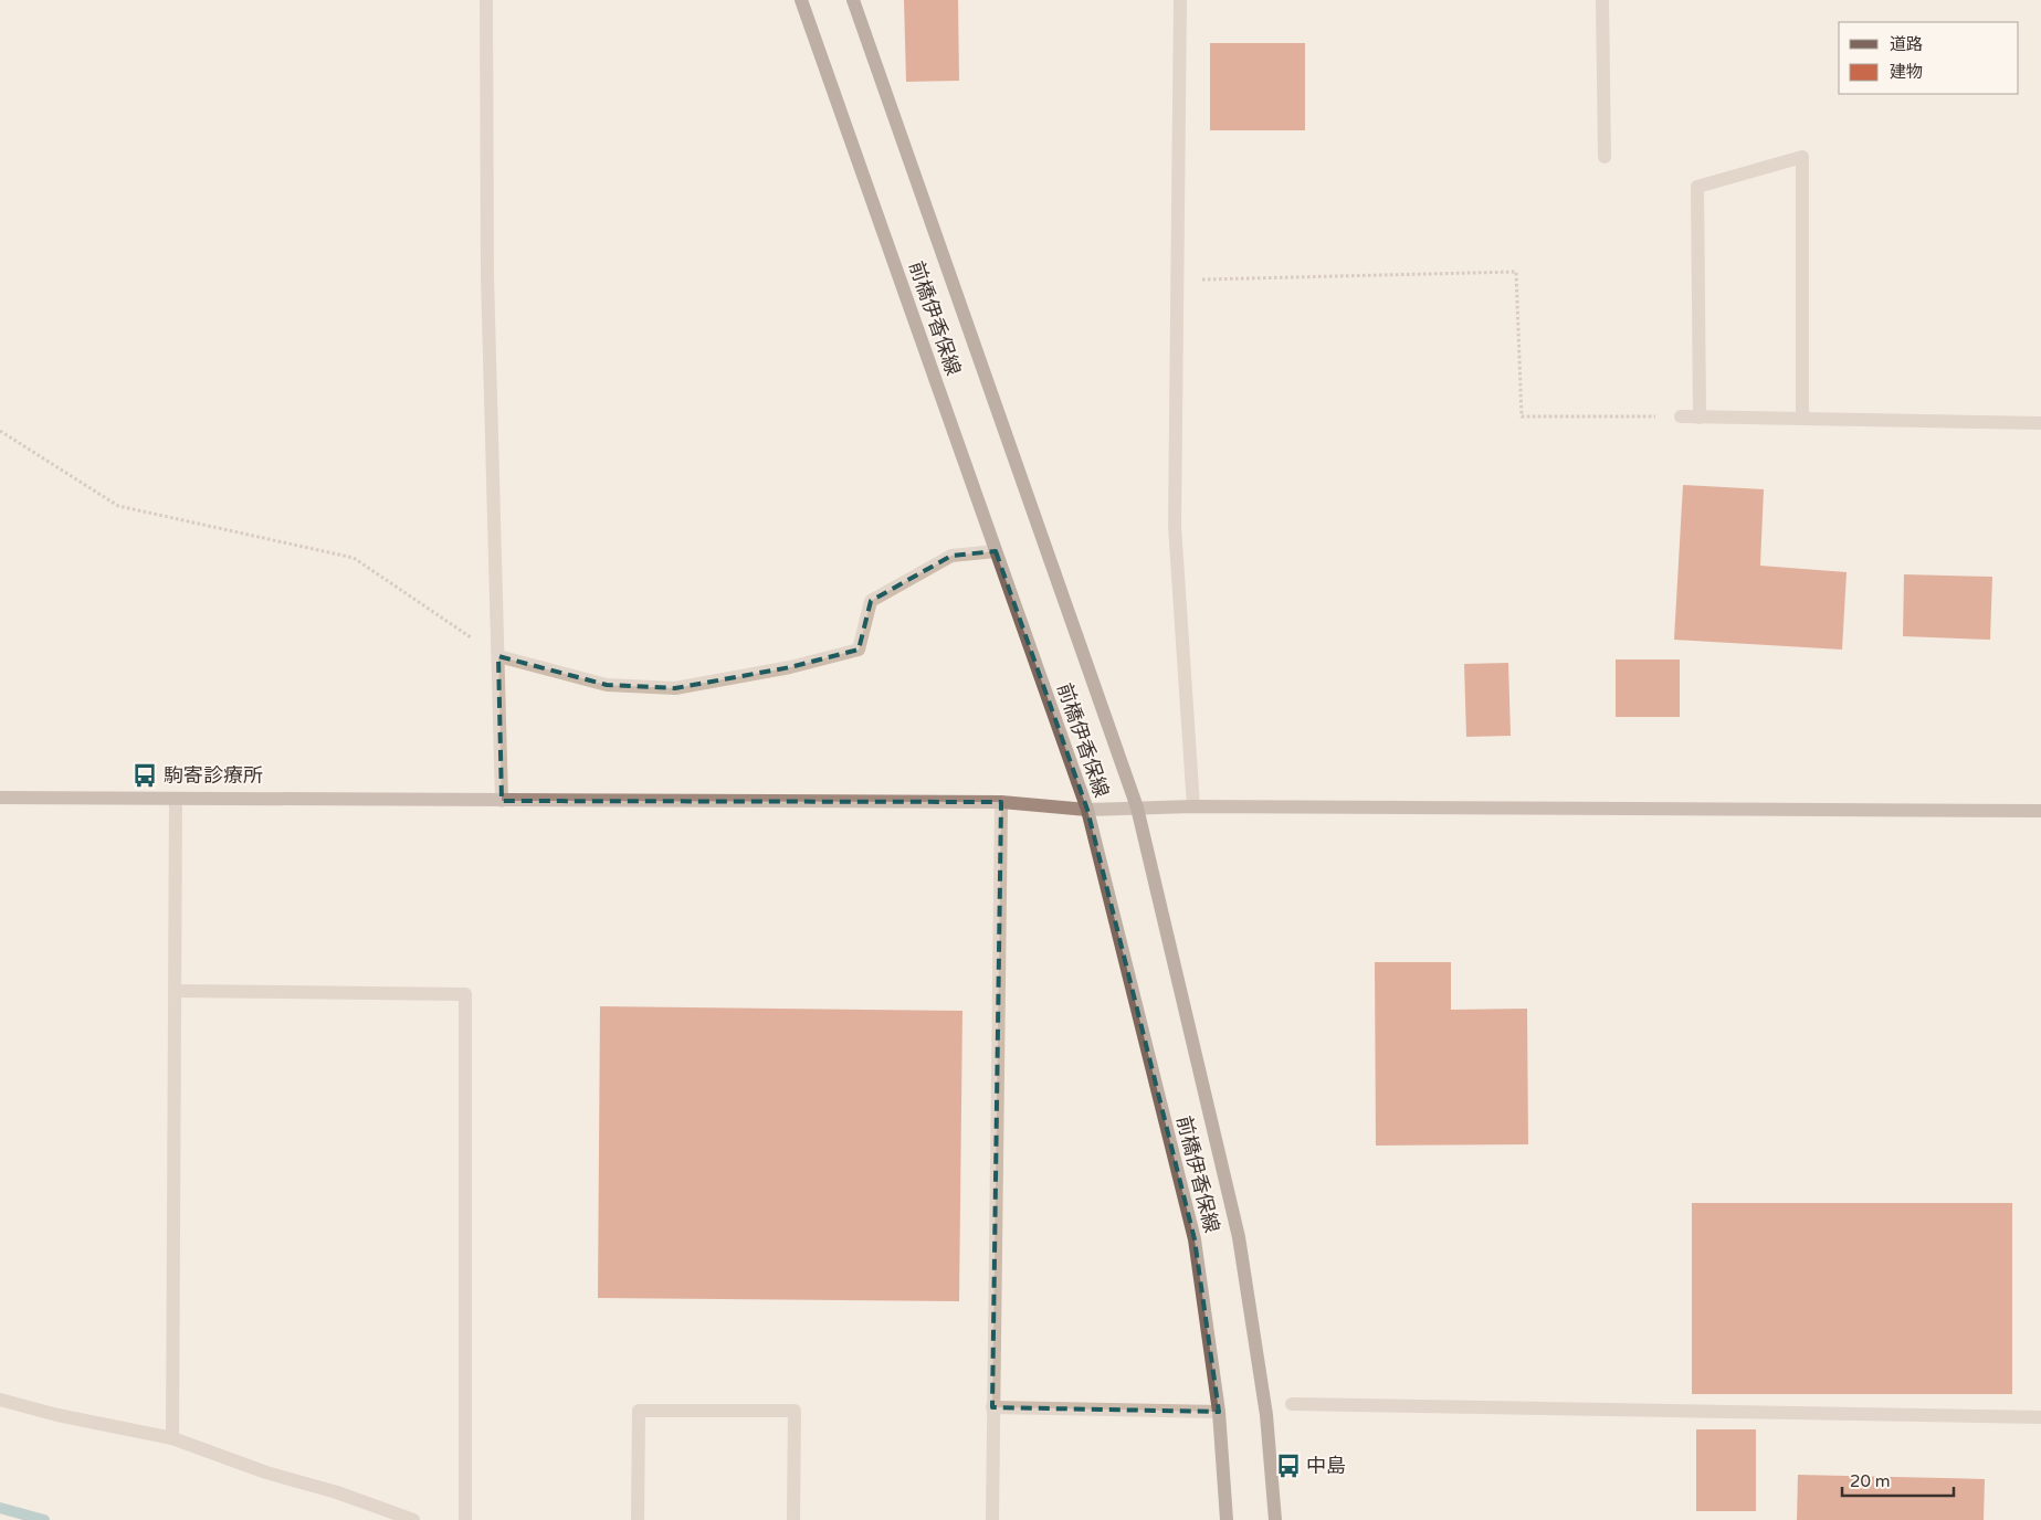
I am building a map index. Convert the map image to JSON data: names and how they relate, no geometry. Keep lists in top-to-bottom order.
{
  "streets": {
    "main road": ["前橋伊香保線"]
  },
  "places": {
    "bus stop": ["駒寄診療所", "中島"]
  },
  "legend": ["道路", "建物"],
  "scale_bar": "20 m"
}
